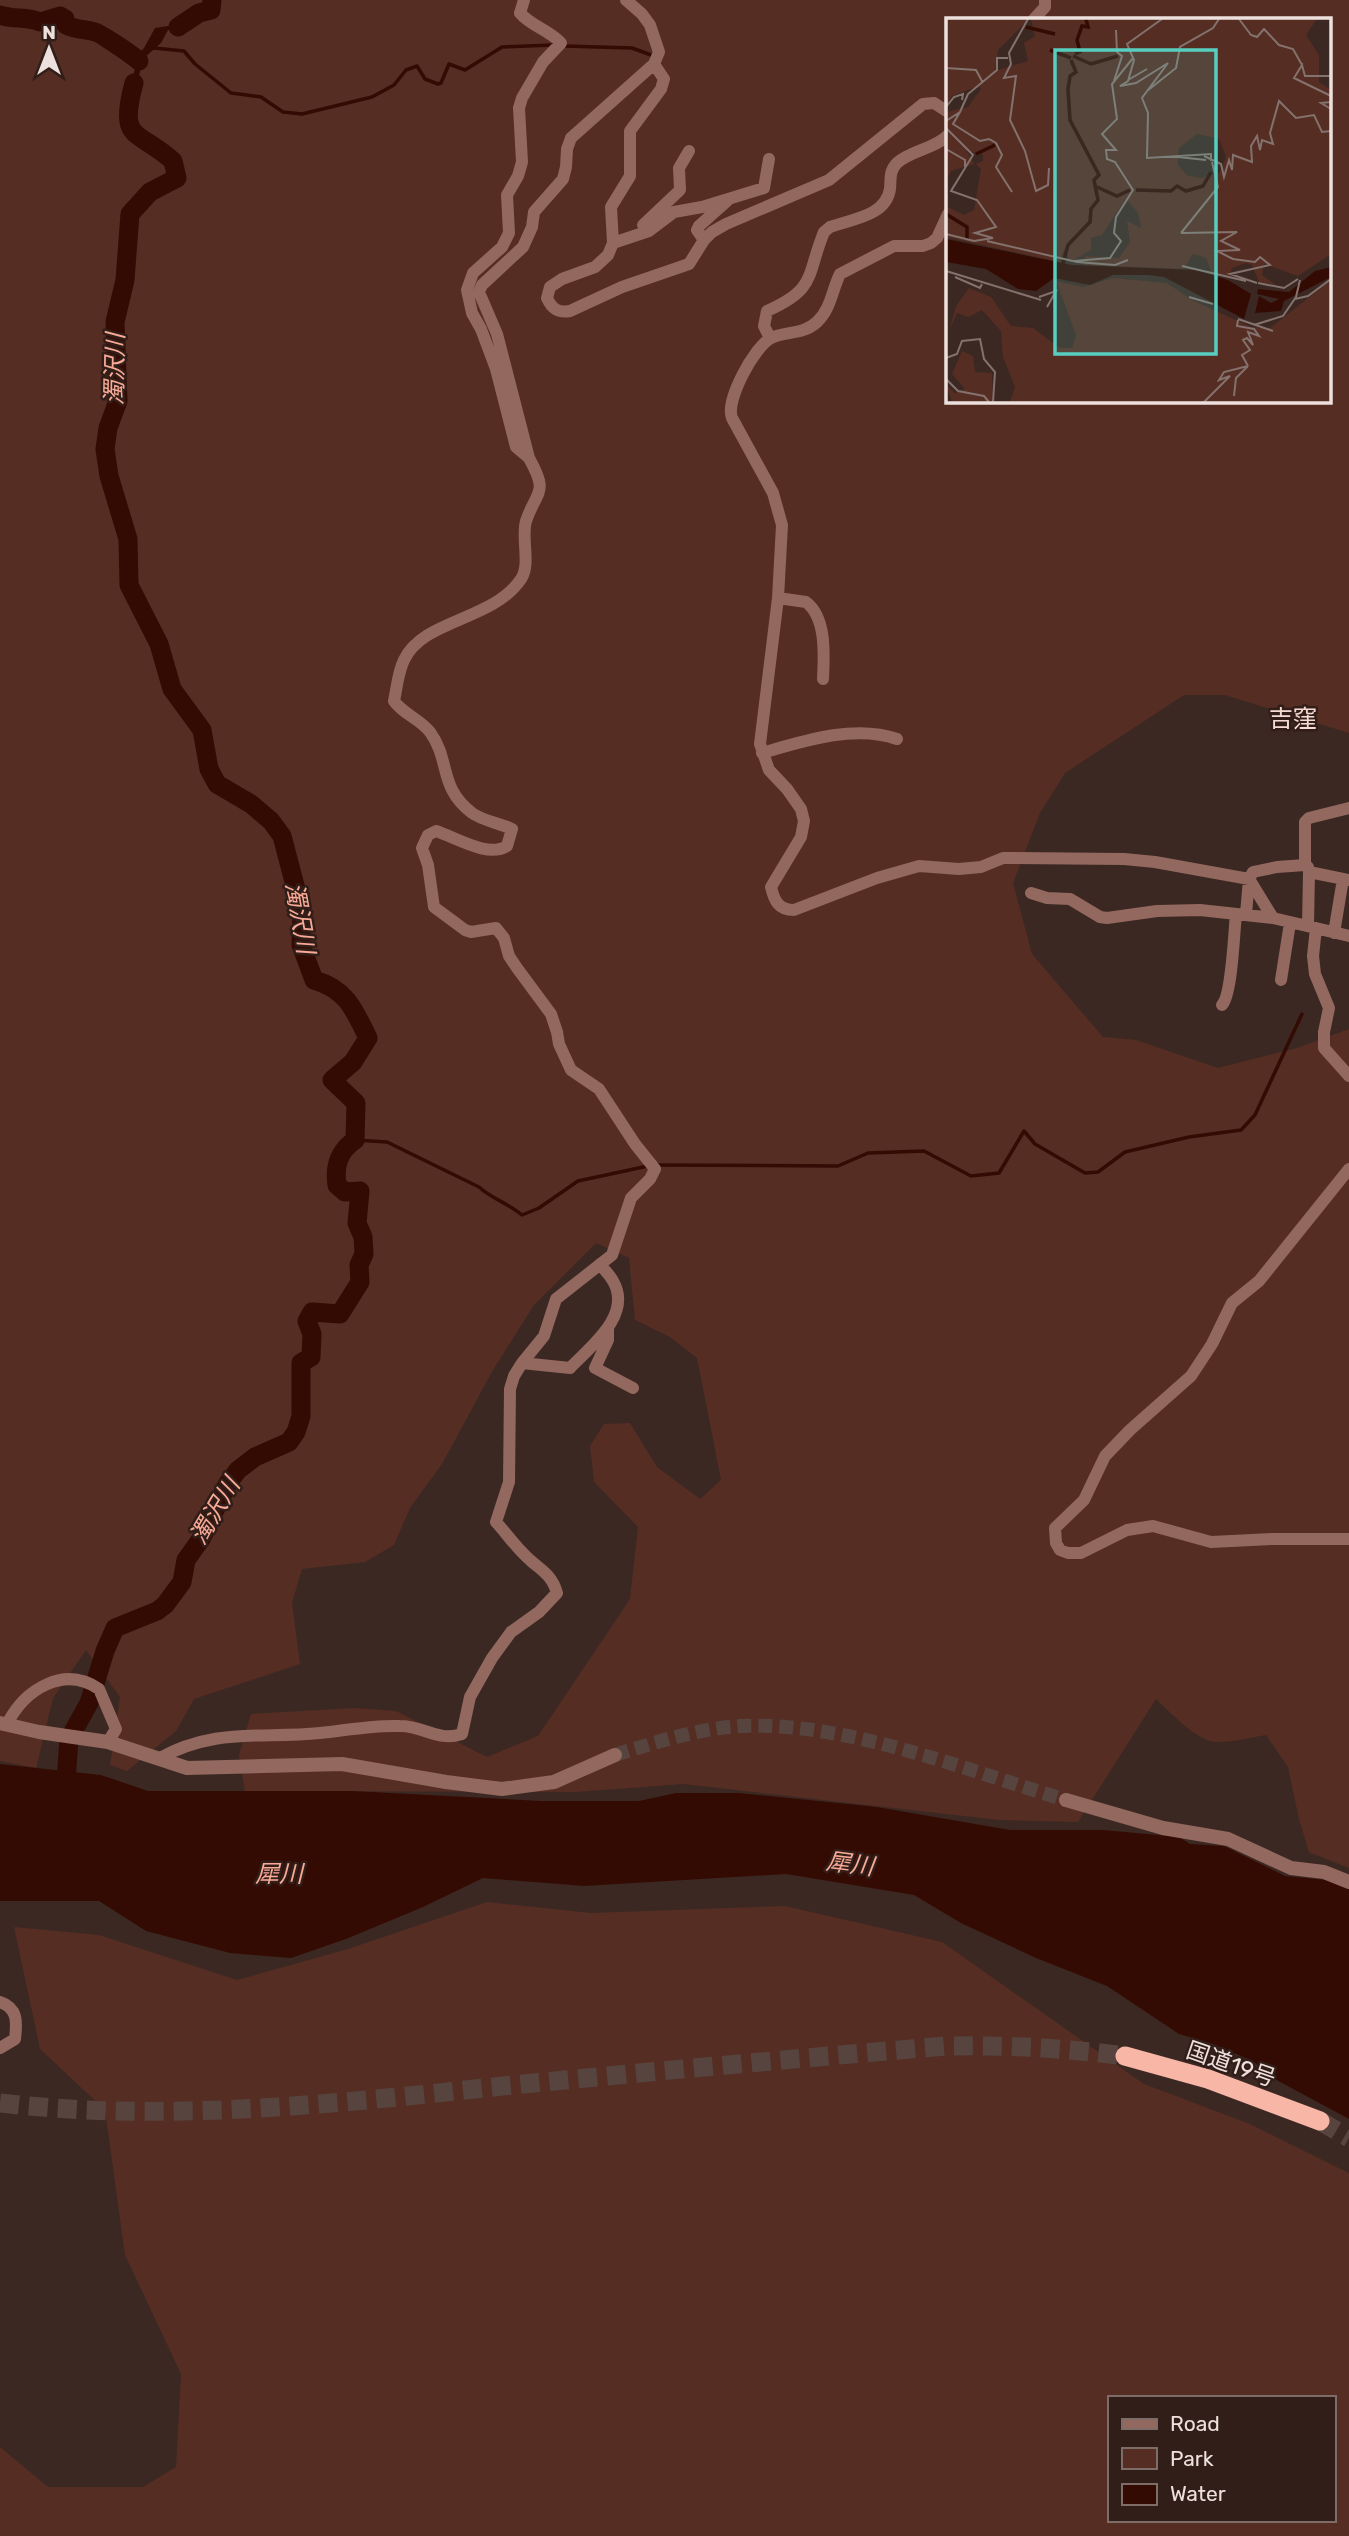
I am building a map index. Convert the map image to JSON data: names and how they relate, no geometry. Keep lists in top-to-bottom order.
{
  "streets": {
    "highway": ["国道19号"]
  },
  "districts": ["吉窪"],
  "water": ["濁沢川", "犀川"],
  "legend": ["Road", "Park", "Water"],
  "north": "top"
}
